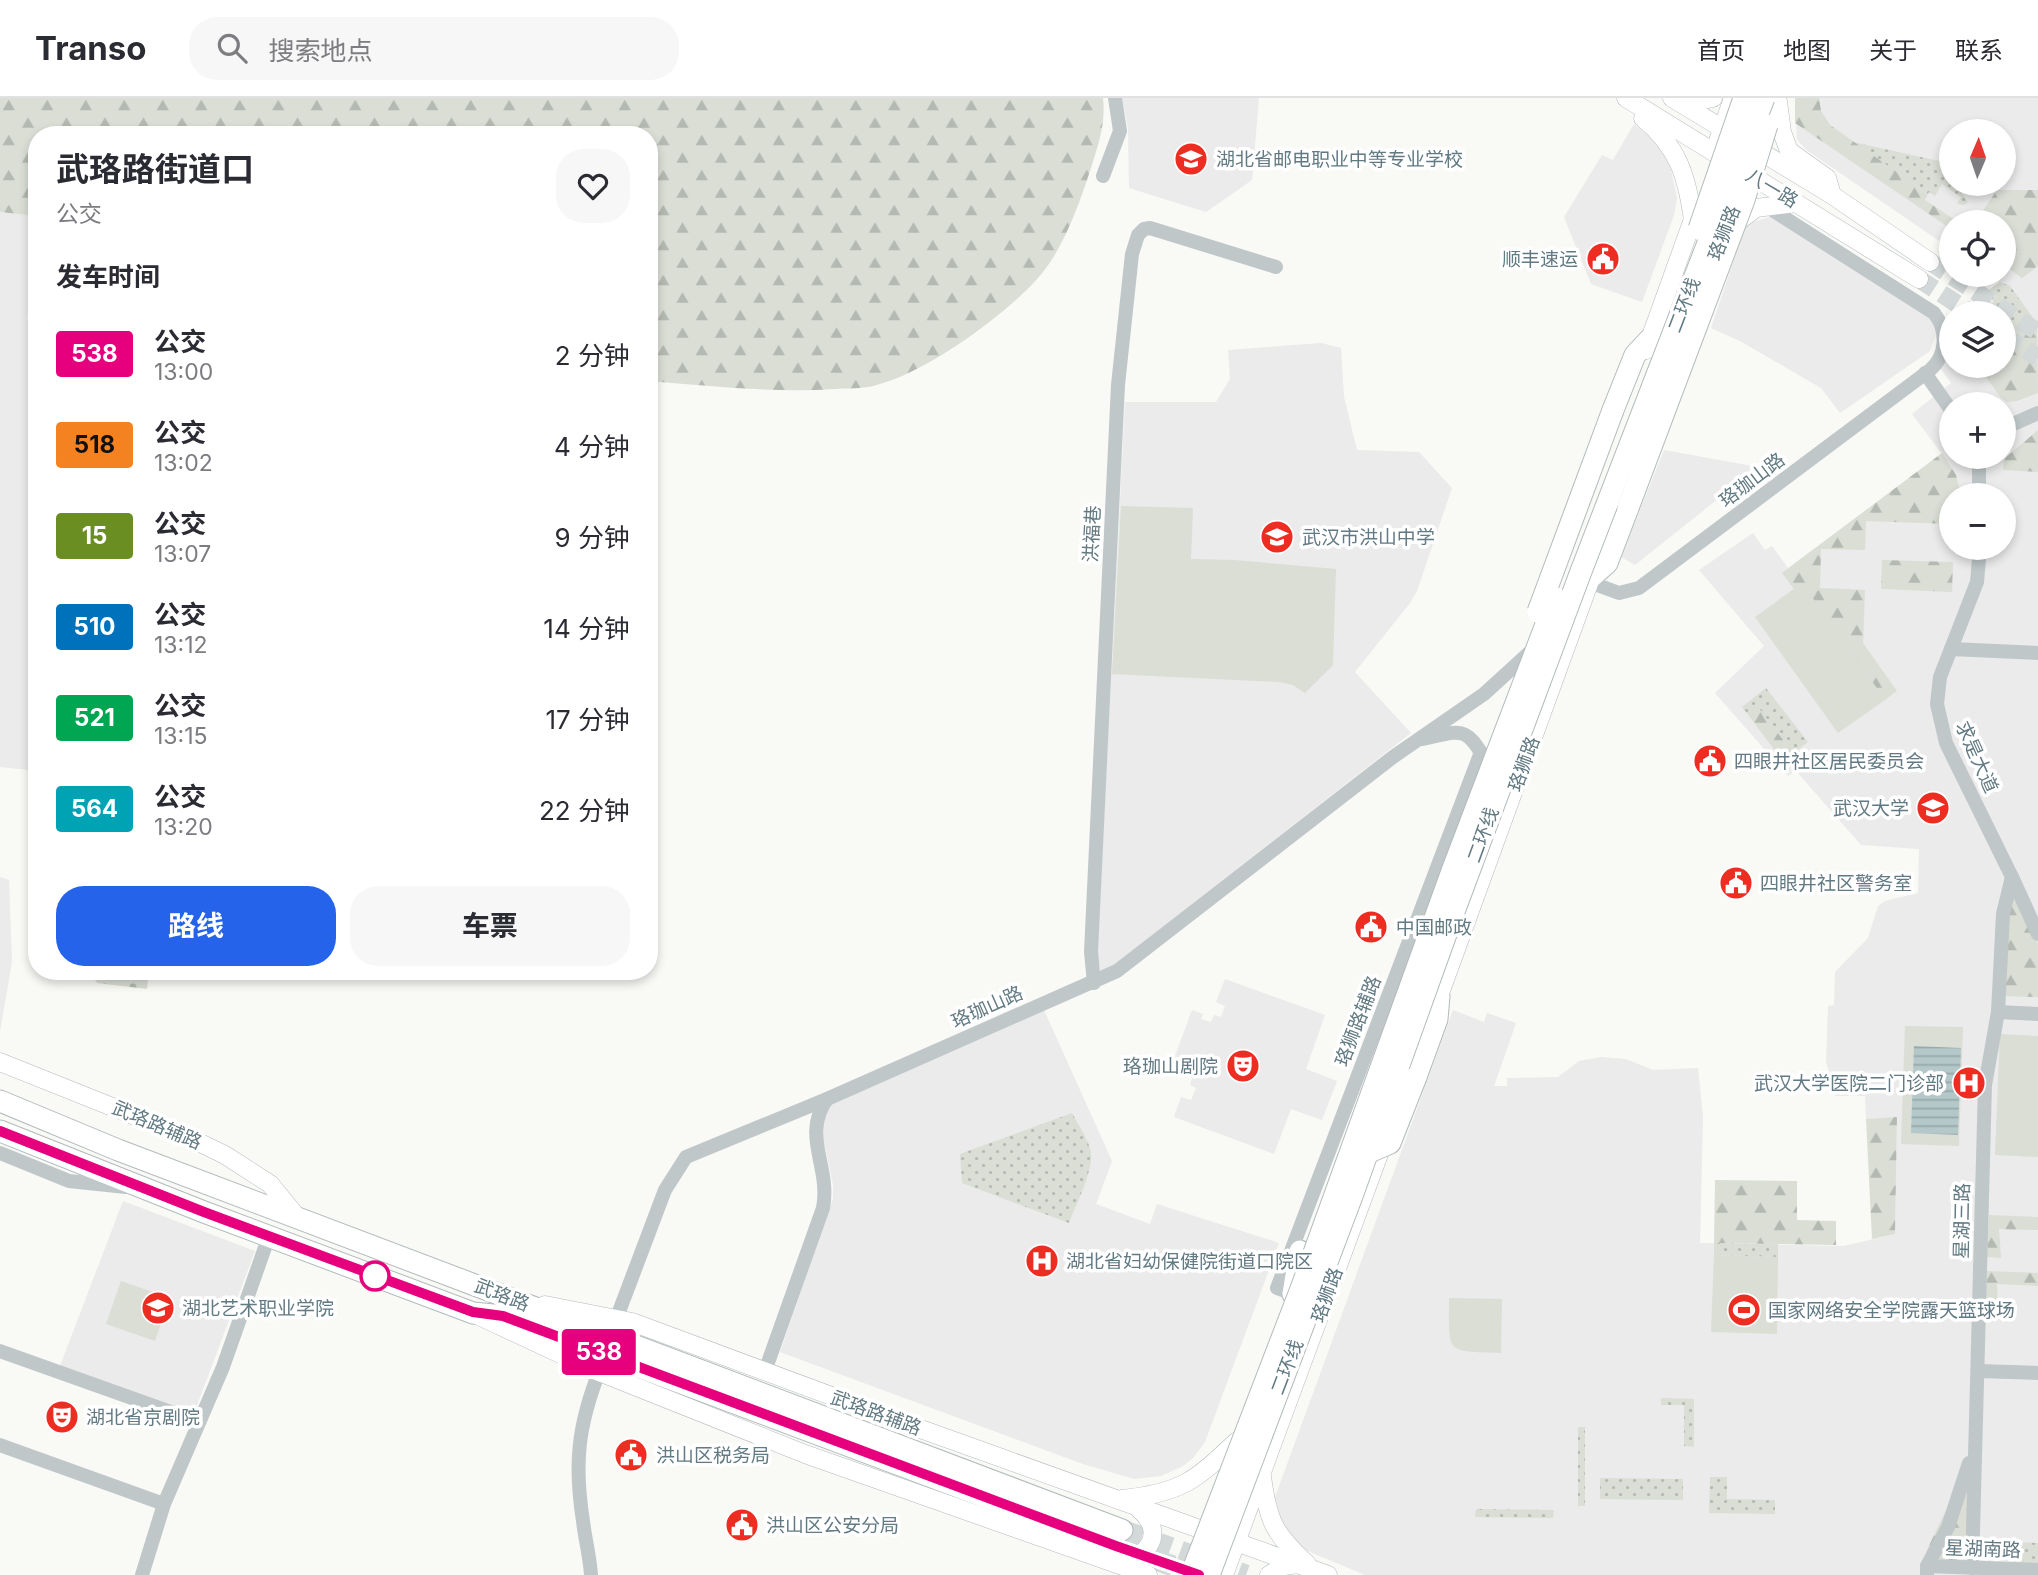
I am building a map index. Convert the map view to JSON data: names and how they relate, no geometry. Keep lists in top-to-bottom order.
{
  "streets": {
    "highway": ["二环线", "武珞路"],
    "main road": ["八一路", "珞狮路", "武珞路辅路"],
    "street": [
      "珞珈山路",
      "洪福巷",
      "求是大道",
      "星湖三路",
      "星湖南路"
    ]
  },
  "crossings": [
    ["八一路", "珞狮路"],
    ["珞狮路", "珞珈山路"],
    ["珞狮路", "武珞路辅路"],
    ["珞珈山路", "洪福巷"],
    ["珞珈山路", "武珞路辅路"],
    ["求是大道", "星湖三路"],
    ["武珞路辅路", "武珞路"],
    ["星湖三路", "星湖南路"]
  ],
  "places": {
    "school or university": [
      "湖北省邮电职业中等专业学校",
      "武汉市洪山中学",
      "武汉大学",
      "湖北艺术职业学院"
    ],
    "public building": [
      "顺丰速运",
      "四眼井社区居民委员会",
      "四眼井社区警务室",
      "中国邮政",
      "洪山区税务局",
      "洪山区公安分局"
    ],
    "theatre": ["珞珈山剧院", "湖北省京剧院"],
    "hospital": ["武汉大学医院二门诊部", "湖北省妇幼保健院街道口院区"],
    "sports": ["国家网络安全学院露天篮球场"]
  },
  "lines": ["bus line 538"],
  "north": "top",
  "page": {
    "header": "Transo",
    "search": "搜索地点",
    "nav": [
      "首页",
      "地图",
      "关于",
      "联系"
    ],
    "on_map": "538",
    "map_buttons": ["+", "−"],
    "heading": [
      ["武珞路街道口", "公交"],
      "发车时间"
    ],
    "list": [
      {
        "mark": "538",
        "name": "公交",
        "note": "13:00",
        "value": "2 分钟"
      },
      {
        "mark": "518",
        "name": "公交",
        "note": "13:02",
        "value": "4 分钟"
      },
      {
        "mark": "15",
        "name": "公交",
        "note": "13:07",
        "value": "9 分钟"
      },
      {
        "mark": "510",
        "name": "公交",
        "note": "13:12",
        "value": "14 分钟"
      },
      {
        "mark": "521",
        "name": "公交",
        "note": "13:15",
        "value": "17 分钟"
      },
      {
        "mark": "564",
        "name": "公交",
        "note": "13:20",
        "value": "22 分钟"
      }
    ],
    "buttons": ["路线", "车票"]
  }
}
